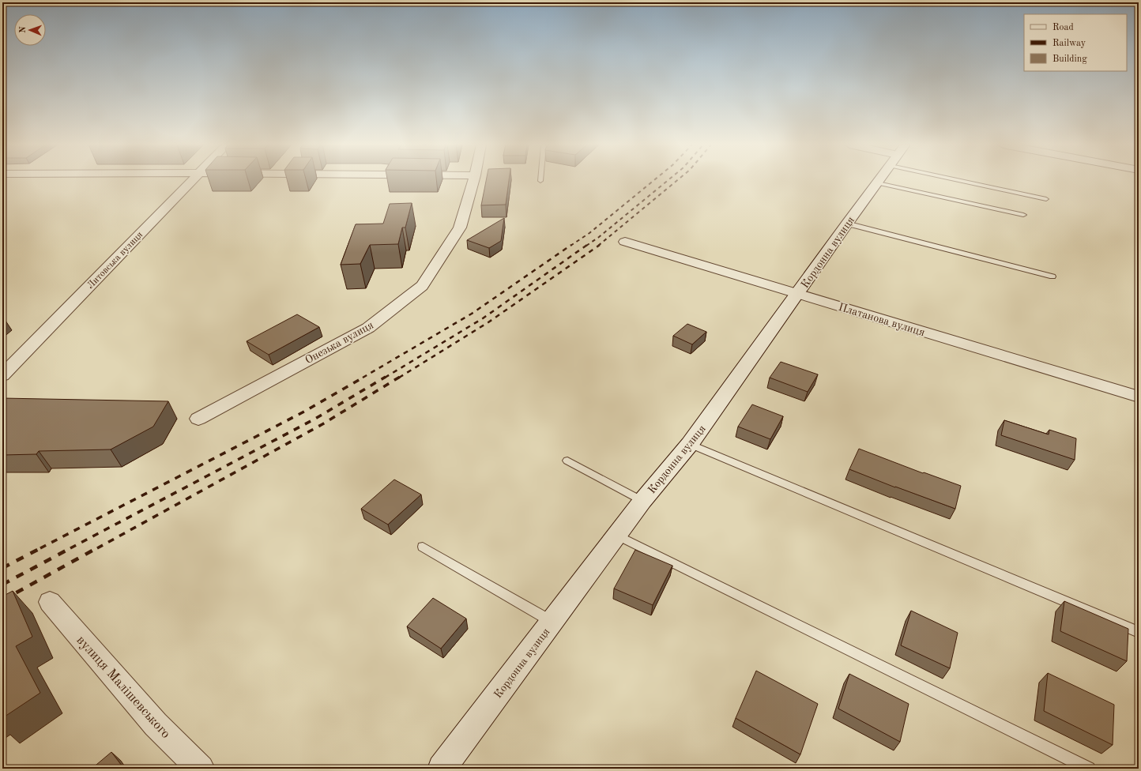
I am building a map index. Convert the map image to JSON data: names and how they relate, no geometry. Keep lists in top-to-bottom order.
{
  "streets": {
    "main road": ["Кордонна вулиця"],
    "street": [
      "Литовська вулиця",
      "Платанова вулиця",
      "Онезька вулиця",
      "вулиця Малішевського"
    ]
  },
  "crossings": [
    ["Кордонна вулиця", "Платанова вулиця"]
  ],
  "legend": ["Road", "Railway", "Building"],
  "north": "left"
}
